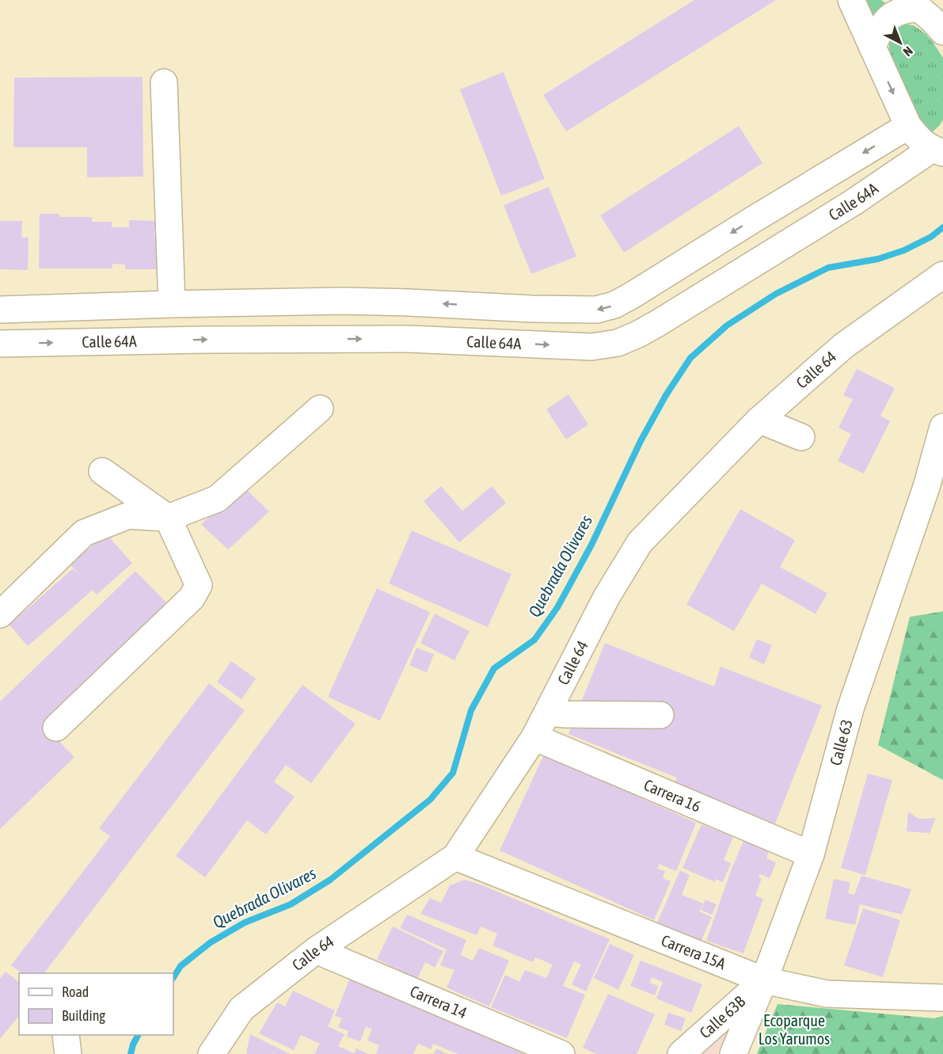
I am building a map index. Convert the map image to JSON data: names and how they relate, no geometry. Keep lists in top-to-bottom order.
{
  "streets": {
    "street": [
      "Calle 64A",
      "Calle 64",
      "Calle 63",
      "Carrera 16",
      "Carrera 15A",
      "Carrera 14",
      "Calle 63B"
    ]
  },
  "crossings": [
    ["Calle 64", "Carrera 16"],
    ["Calle 64", "Carrera 15A"],
    ["Calle 64", "Carrera 14"],
    ["Calle 63", "Carrera 16"],
    ["Calle 63", "Carrera 15A"],
    ["Calle 63", "Calle 63B"],
    ["Carrera 15A", "Calle 63B"]
  ],
  "water": ["Quebrada Olivares"],
  "parks": ["Ecoparque Los Yarumos"],
  "legend": ["Road", "Building"],
  "north": "bottom right"
}
